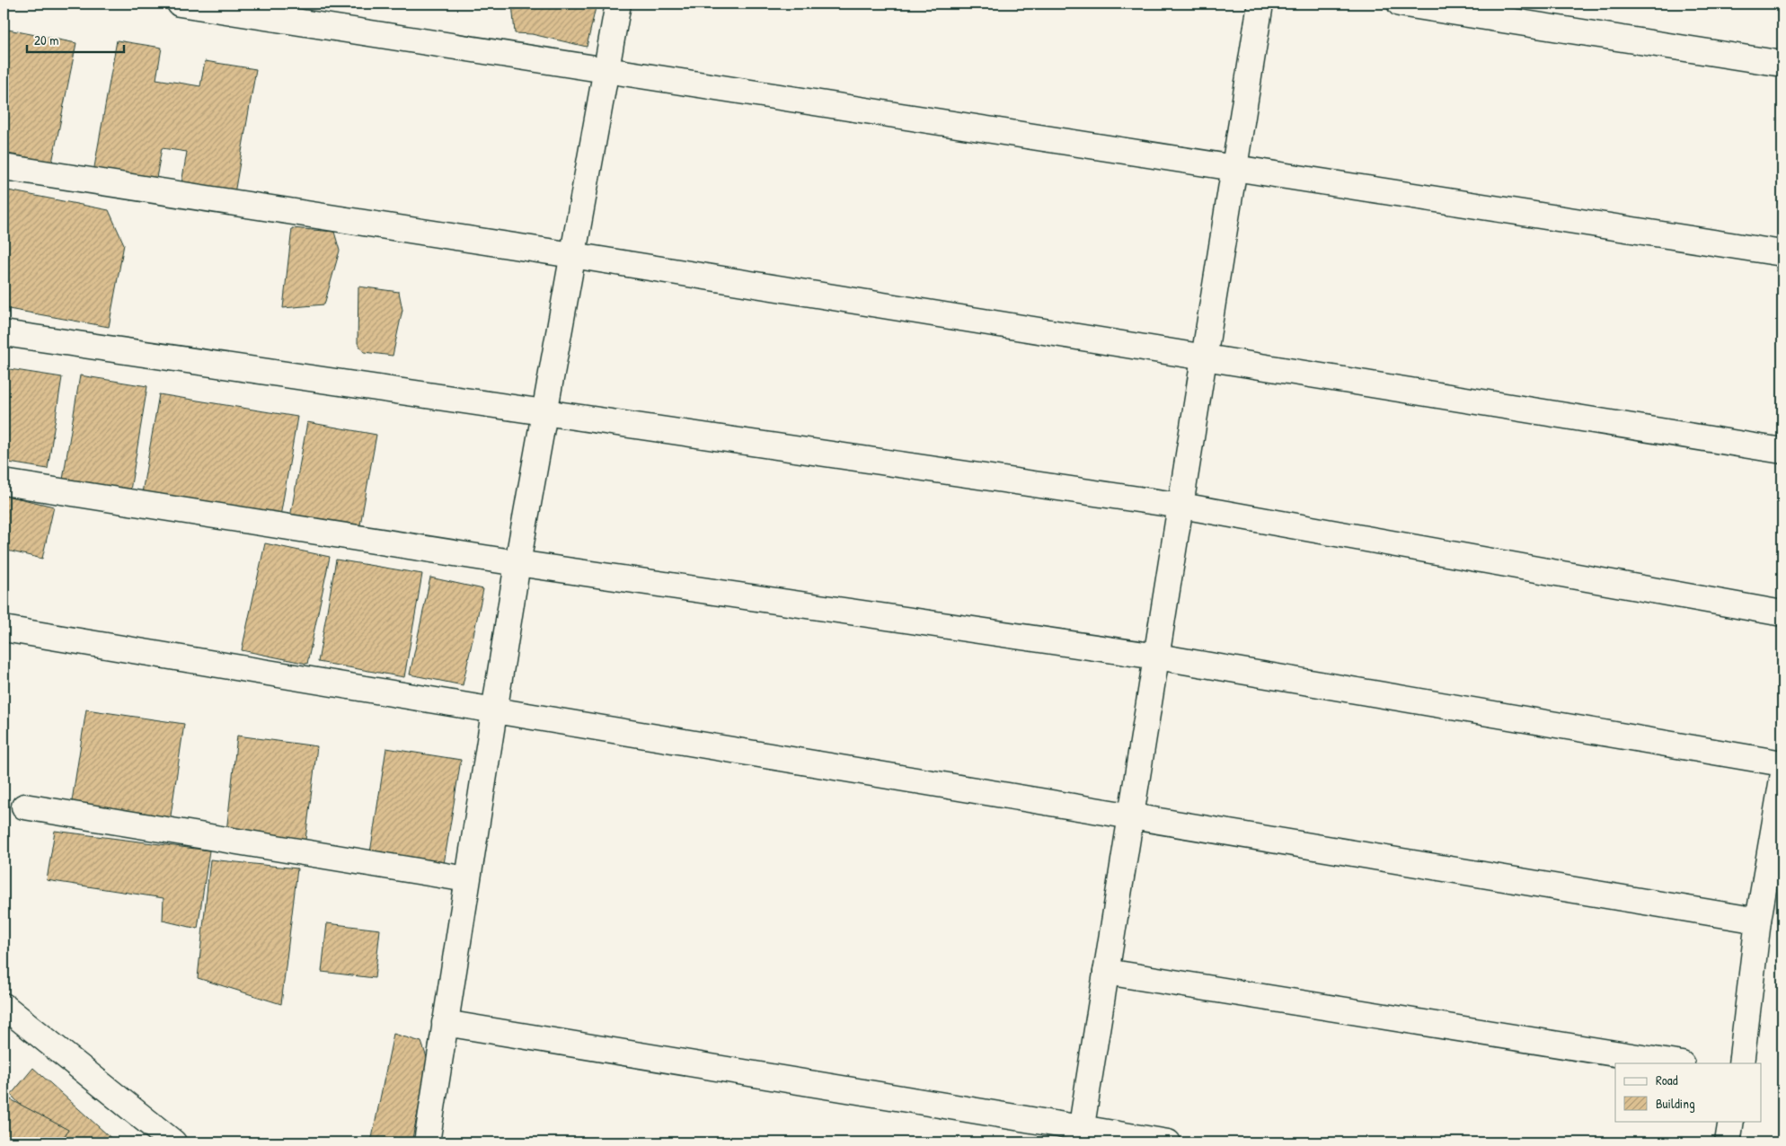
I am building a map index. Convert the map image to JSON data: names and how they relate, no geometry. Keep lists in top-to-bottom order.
{
  "legend": ["Road", "Building"],
  "scale_bar": "20 m"
}
